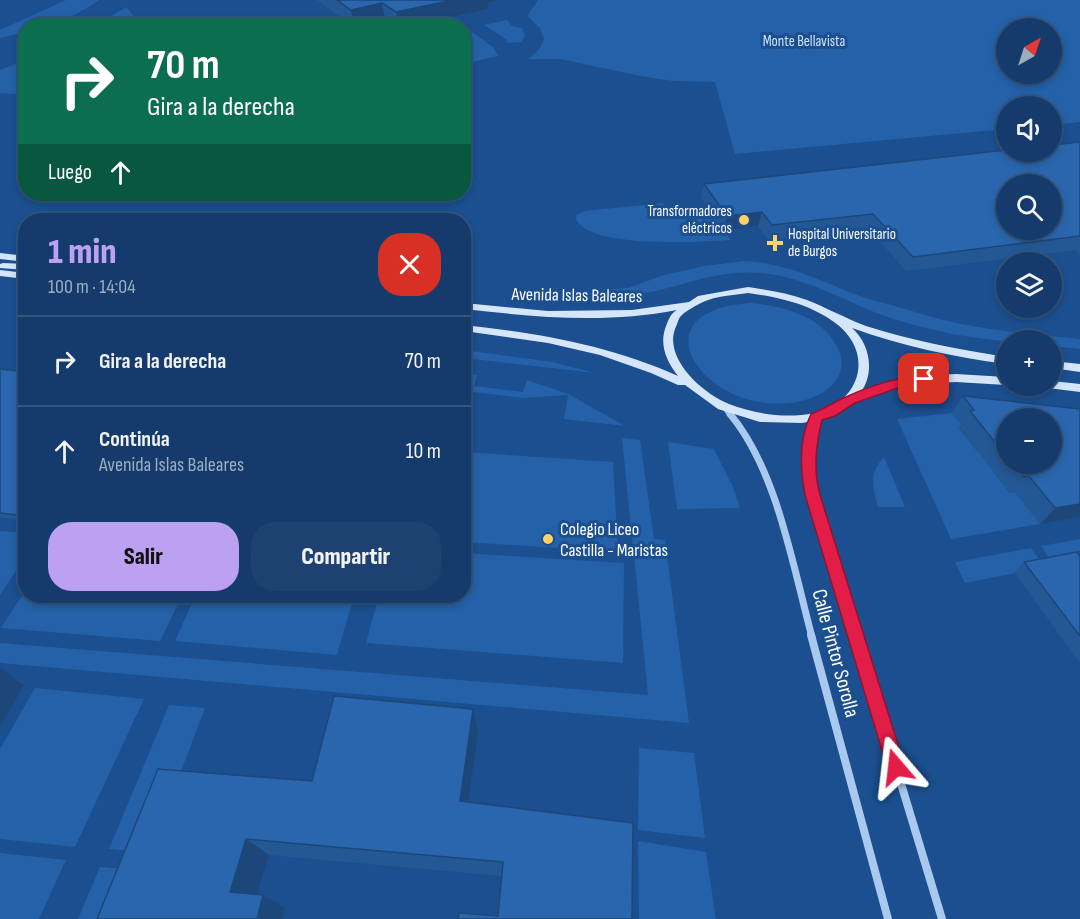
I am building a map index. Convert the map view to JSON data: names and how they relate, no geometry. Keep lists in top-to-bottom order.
{
  "streets": {
    "main road": ["Avenida Islas Baleares"],
    "street": ["Calle Pintor Sorolla"]
  },
  "crossings": [
    ["Avenida Islas Baleares", "Calle Pintor Sorolla"]
  ],
  "parks": ["Monte Bellavista"],
  "places": {
    "other": ["Transformadores eléctricos", "Colegio Liceo Castilla - Maristas"],
    "health": ["Hospital Universitario de Burgos"]
  },
  "north": "top right",
  "page": {
    "map_buttons": ["+", "−"],
    "turn": ["70 m", "Gira a la derecha"],
    "then": "Luego",
    "heading": ["1 min", "100 m · 14:04"],
    "list": [
      {
        "name": "Gira a la derecha",
        "value": "70 m"
      },
      {
        "name": "Continúa",
        "note": "Avenida Islas Baleares",
        "value": "10 m"
      }
    ],
    "buttons": ["Salir", "Compartir"]
  }
}
